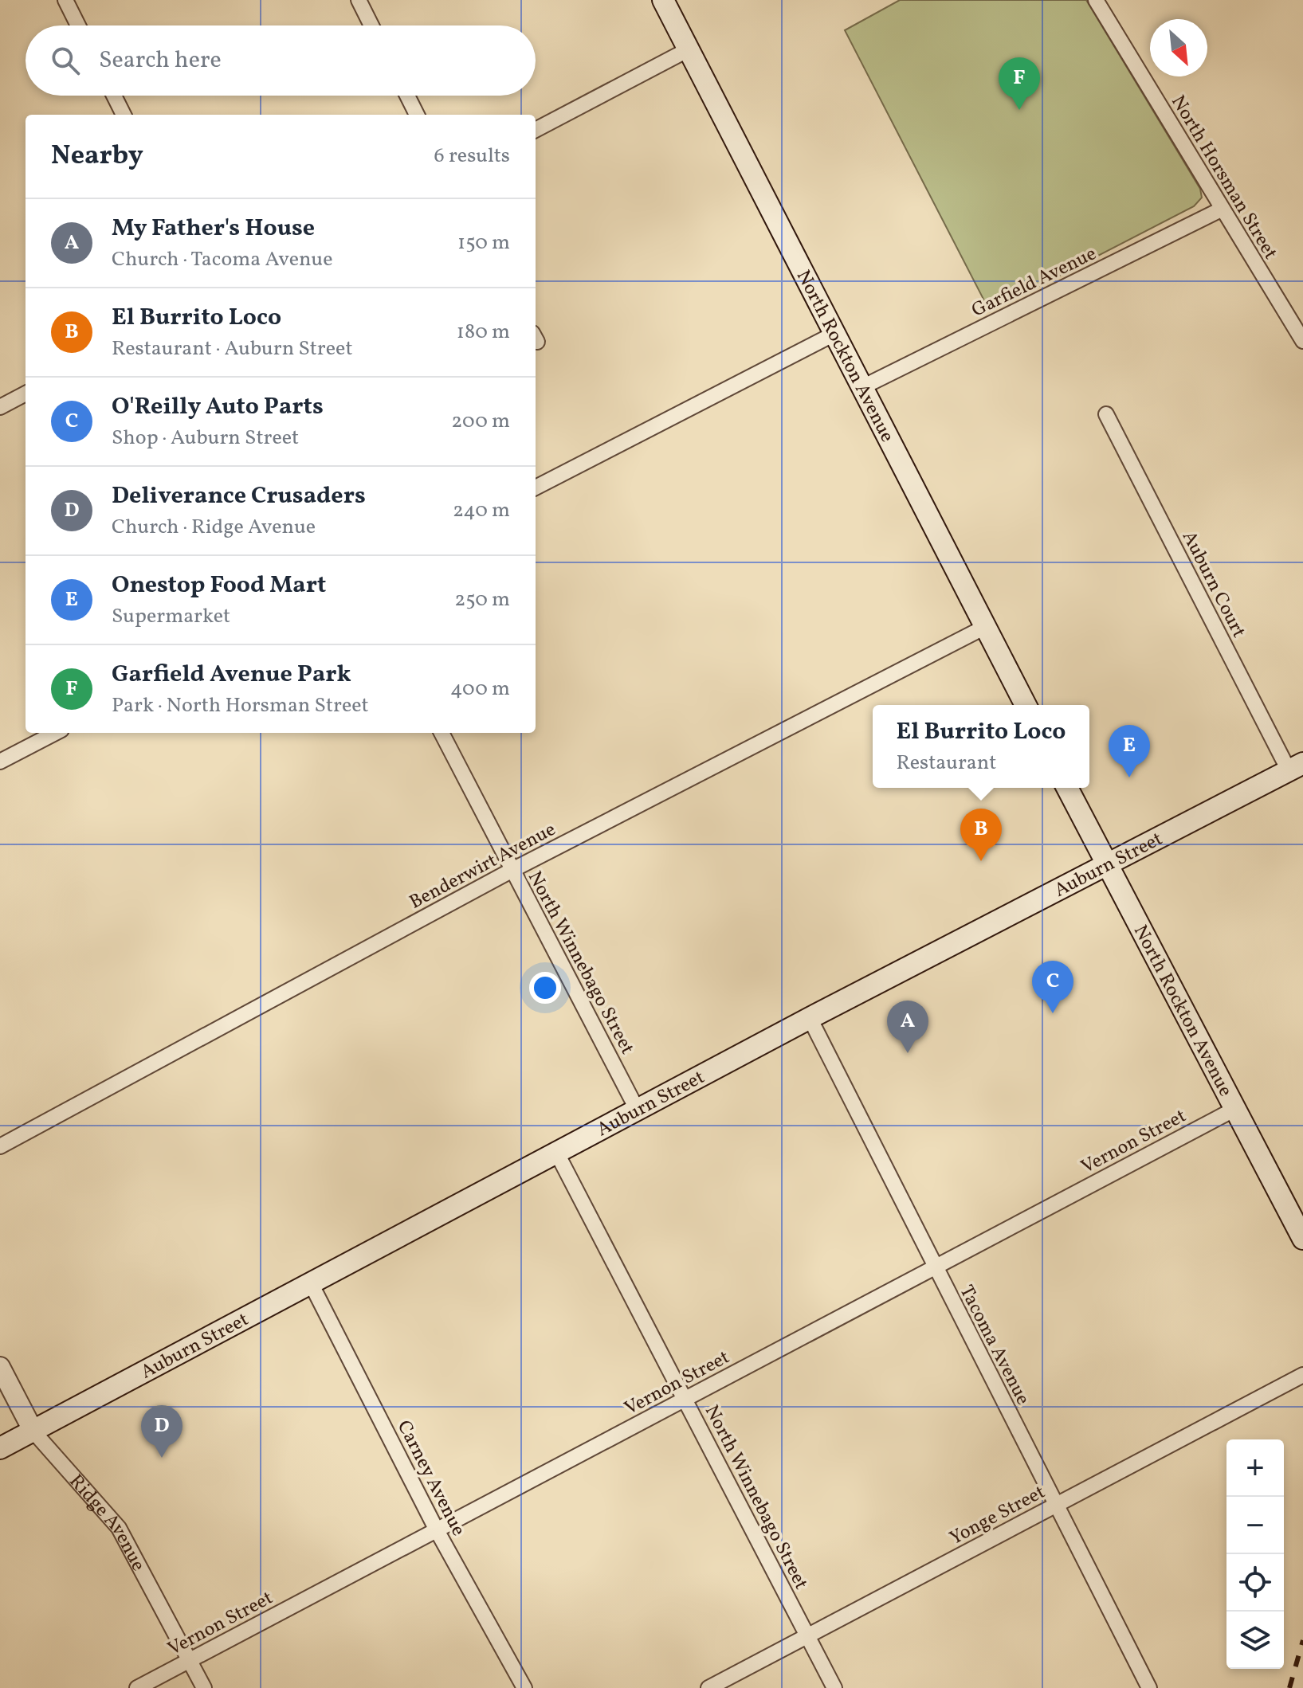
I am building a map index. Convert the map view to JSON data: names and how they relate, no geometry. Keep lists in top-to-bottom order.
{
  "streets": {
    "main road": ["North Rockton Avenue", "Auburn Street"],
    "street": [
      "North Horsman Street",
      "Garfield Avenue",
      "Auburn Court",
      "Benderwirt Avenue",
      "North Winnebago Street",
      "Vernon Street",
      "Tacoma Avenue",
      "Carney Avenue",
      "Yonge Street",
      "Ridge Avenue"
    ]
  },
  "crossings": [
    ["North Horsman Street", "Garfield Avenue"],
    ["Garfield Avenue", "North Rockton Avenue"],
    ["North Rockton Avenue", "Auburn Street"],
    ["North Rockton Avenue", "Benderwirt Avenue"],
    ["North Rockton Avenue", "Vernon Street"],
    ["Auburn Court", "Auburn Street"],
    ["Auburn Street", "North Winnebago Street"],
    ["Auburn Street", "Tacoma Avenue"],
    ["Auburn Street", "Carney Avenue"],
    ["Auburn Street", "Ridge Avenue"],
    ["Benderwirt Avenue", "North Winnebago Street"],
    ["North Winnebago Street", "Vernon Street"],
    ["North Winnebago Street", "Yonge Street"],
    ["Vernon Street", "Tacoma Avenue"],
    ["Vernon Street", "Carney Avenue"],
    ["Vernon Street", "Ridge Avenue"],
    ["Tacoma Avenue", "Yonge Street"]
  ],
  "north": "bottom right",
  "page": {
    "search": "Search here",
    "pins": [
      "F",
      "E",
      "B",
      "C",
      "A",
      "D"
    ],
    "heading": ["Nearby", "6 results"],
    "list": [
      {
        "mark": "A",
        "name": "My Father's House",
        "note": "Church · Tacoma Avenue",
        "value": "150 m"
      },
      {
        "mark": "B",
        "name": "El Burrito Loco",
        "note": "Restaurant · Auburn Street",
        "value": "180 m"
      },
      {
        "mark": "C",
        "name": "O'Reilly Auto Parts",
        "note": "Shop · Auburn Street",
        "value": "200 m"
      },
      {
        "mark": "D",
        "name": "Deliverance Crusaders",
        "note": "Church · Ridge Avenue",
        "value": "240 m"
      },
      {
        "mark": "E",
        "name": "Onestop Food Mart",
        "note": "Supermarket",
        "value": "250 m"
      },
      {
        "mark": "F",
        "name": "Garfield Avenue Park",
        "note": "Park · North Horsman Street",
        "value": "400 m"
      }
    ],
    "popup": ["El Burrito Loco", "Restaurant"],
    "map_buttons": ["+", "−"]
  }
}
